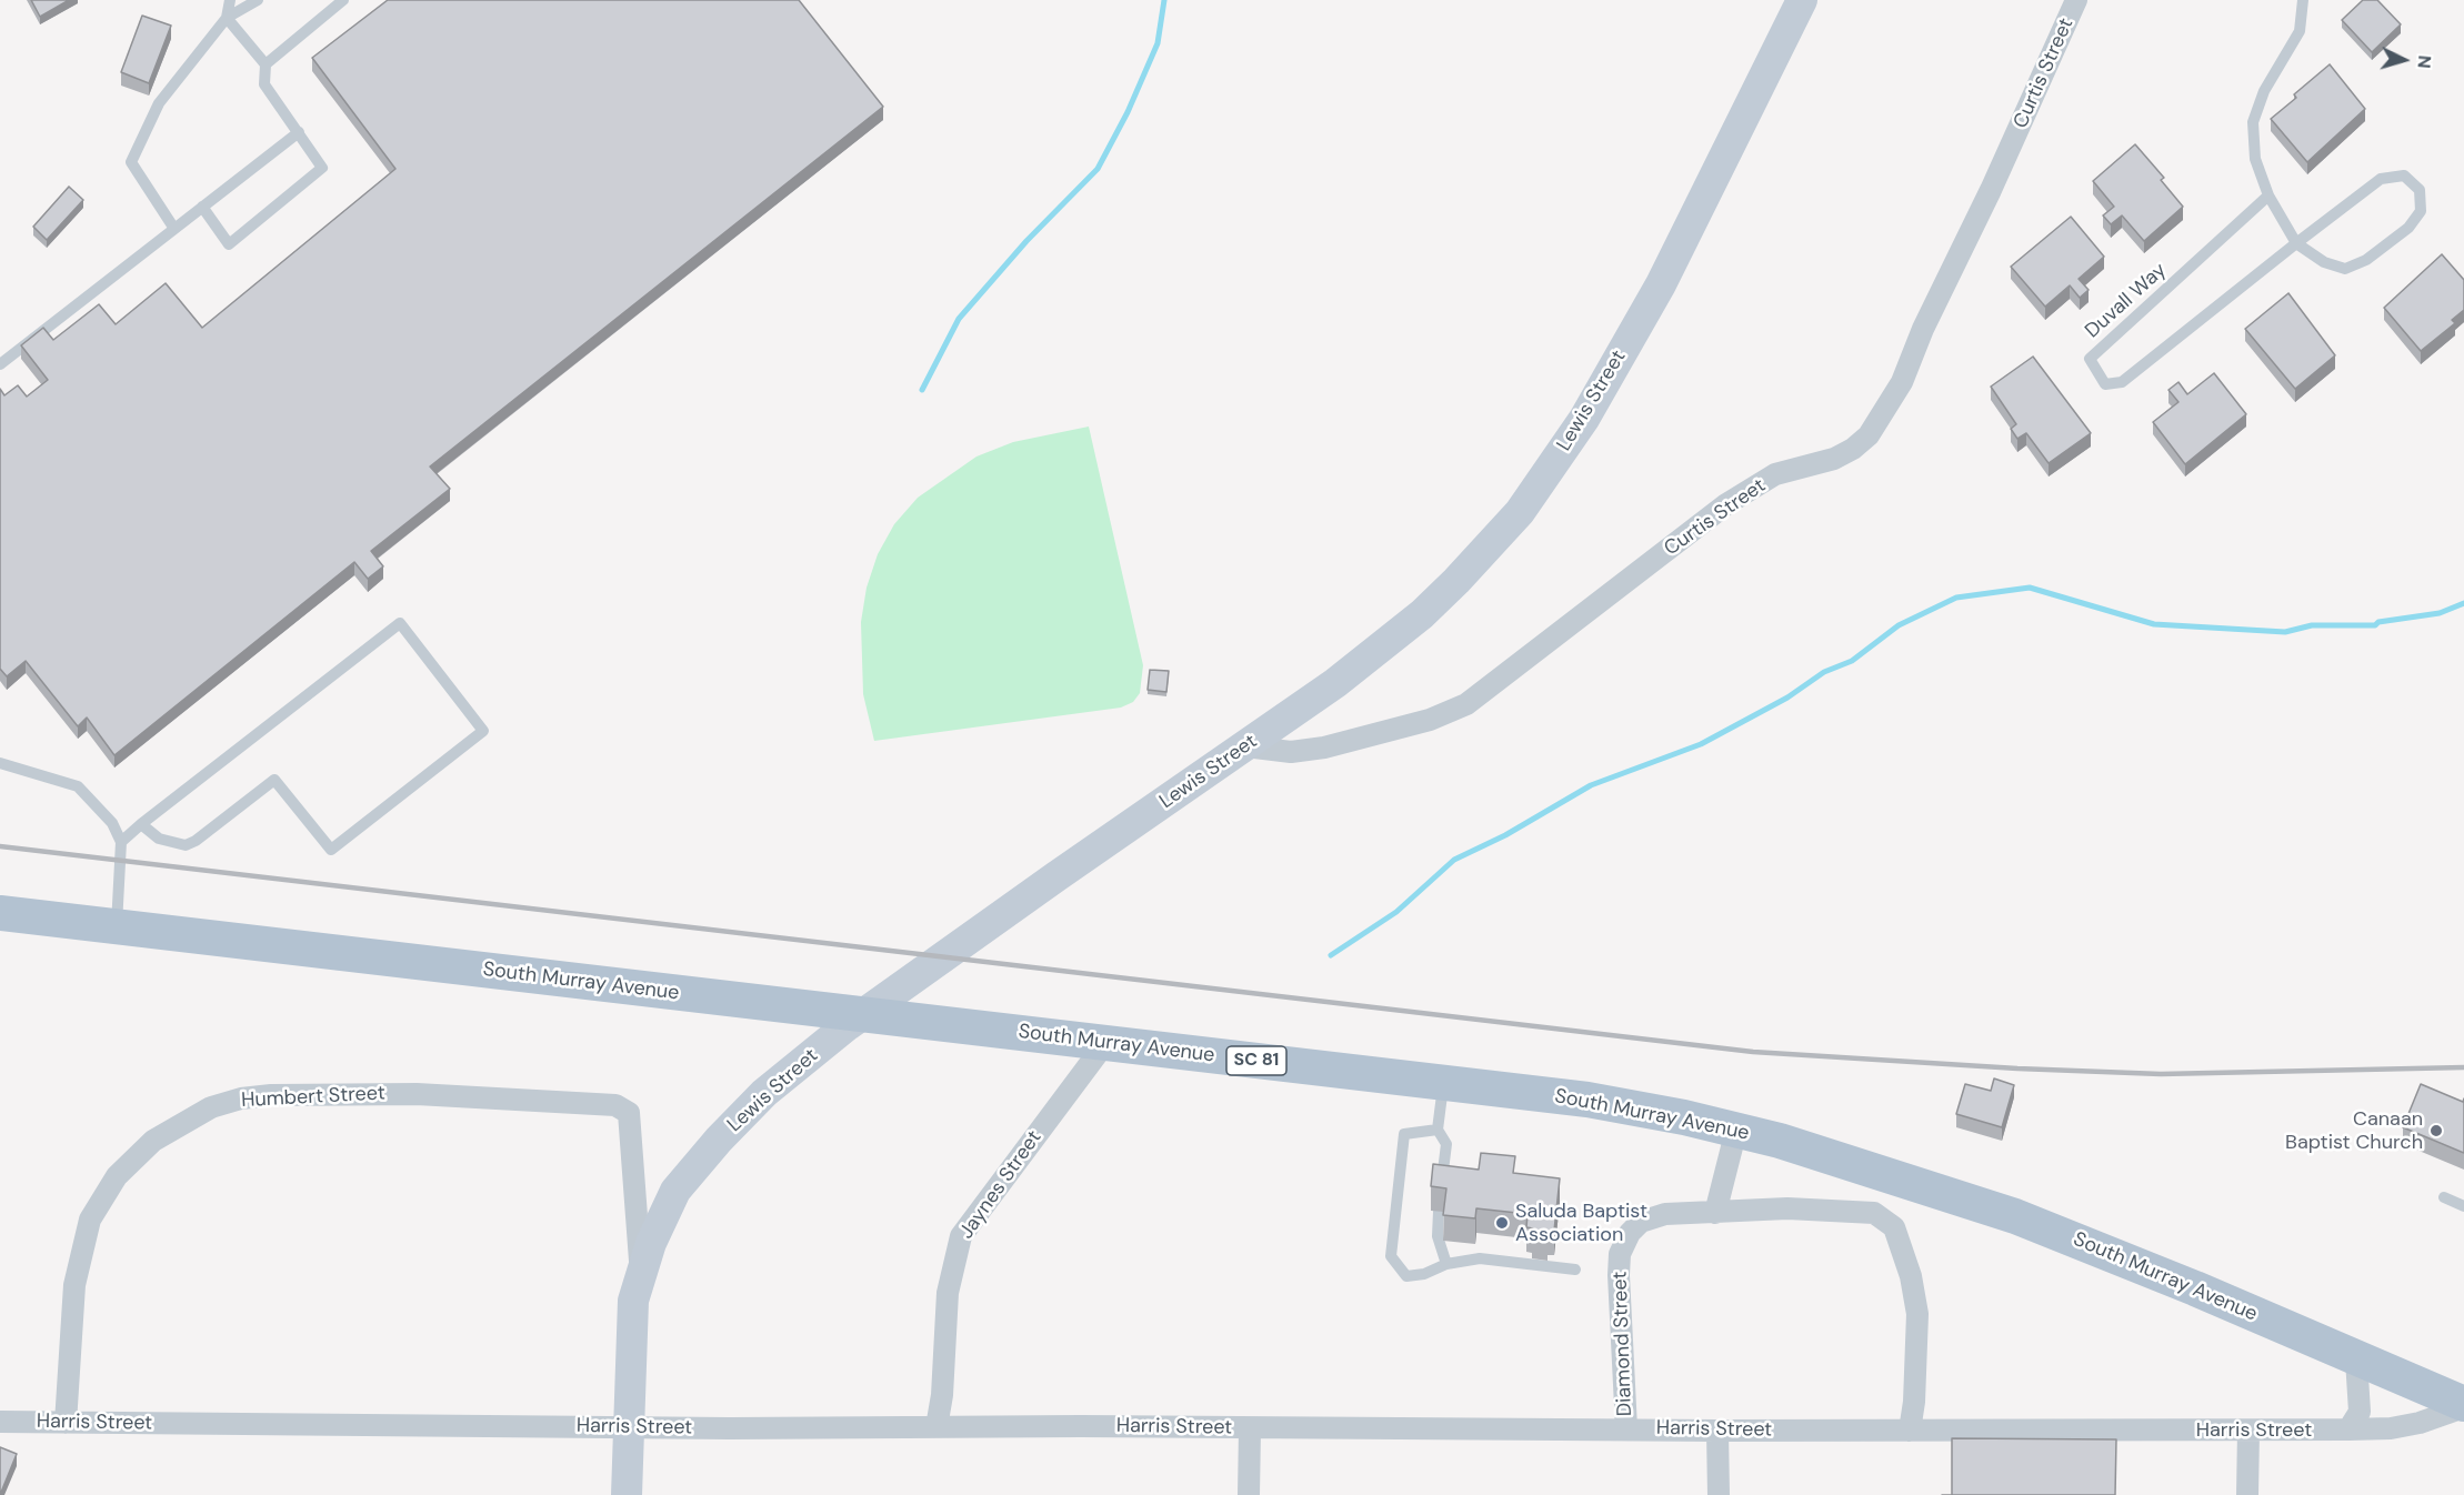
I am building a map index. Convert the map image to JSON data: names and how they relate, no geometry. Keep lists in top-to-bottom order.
{
  "streets": {
    "main road": ["South Murray Avenue", "SC 81"],
    "street": [
      "Curtis Street",
      "Lewis Street",
      "Humbert Street",
      "Jaynes Street",
      "Diamond Street",
      "Harris Street"
    ],
    "lane": ["Duvall Way"]
  },
  "crossings": [
    ["Curtis Street", "Lewis Street"],
    ["Lewis Street", "South Murray Avenue"],
    ["Lewis Street", "Humbert Street"],
    ["Lewis Street", "Harris Street"],
    ["South Murray Avenue", "Jaynes Street"],
    ["South Murray Avenue", "Harris Street"],
    ["Humbert Street", "Harris Street"],
    ["Jaynes Street", "Harris Street"],
    ["Diamond Street", "Harris Street"]
  ],
  "places": ["Canaan Baptist Church", "Saluda Baptist Association"],
  "north": "right"
}
